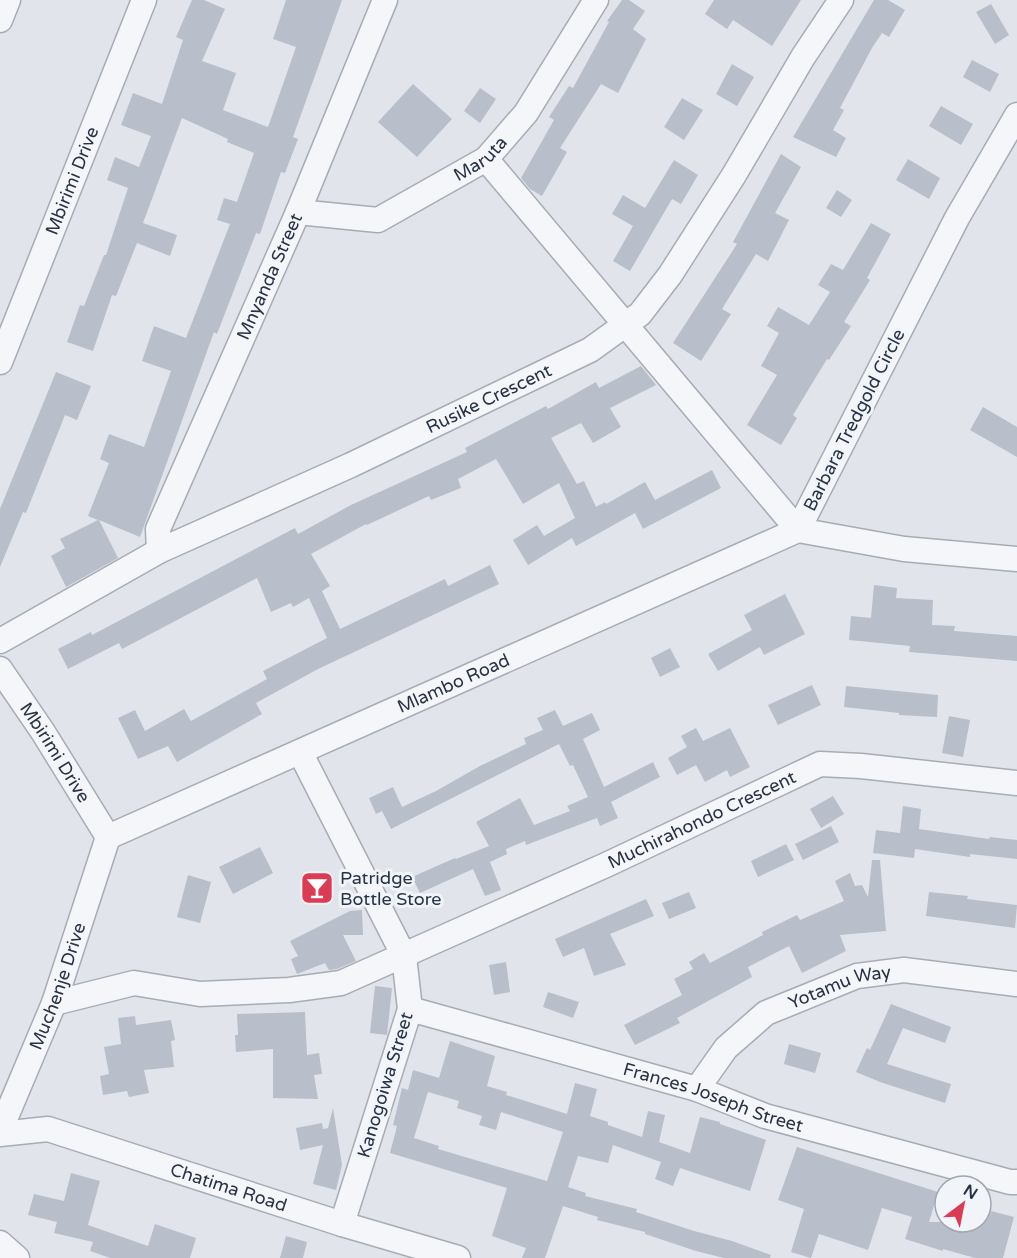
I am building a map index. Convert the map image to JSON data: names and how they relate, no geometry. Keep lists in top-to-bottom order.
{
  "streets": {
    "street": [
      "Maruta",
      "Mbirimi Drive",
      "Mnyanda Street",
      "Rusike Crescent",
      "Barbara Tredgold Circle",
      "Mlambo Road",
      "Muchirahondo Crescent",
      "Muchenje Drive",
      "Yotamu Way",
      "Kanogoiwa Street",
      "Frances Joseph Street",
      "Chatima Road"
    ]
  },
  "crossings": [
    ["Maruta", "Mnyanda Street"],
    ["Mbirimi Drive", "Mlambo Road"],
    ["Mbirimi Drive", "Muchenje Drive"],
    ["Mnyanda Street", "Rusike Crescent"],
    ["Barbara Tredgold Circle", "Mlambo Road"],
    ["Mlambo Road", "Muchenje Drive"],
    ["Mlambo Road", "Kanogoiwa Street"],
    ["Muchirahondo Crescent", "Muchenje Drive"],
    ["Muchirahondo Crescent", "Kanogoiwa Street"],
    ["Muchenje Drive", "Chatima Road"],
    ["Yotamu Way", "Frances Joseph Street"],
    ["Kanogoiwa Street", "Frances Joseph Street"],
    ["Kanogoiwa Street", "Chatima Road"]
  ],
  "places": {
    "bar": ["Patridge Bottle Store"]
  },
  "north": "top right"
}
